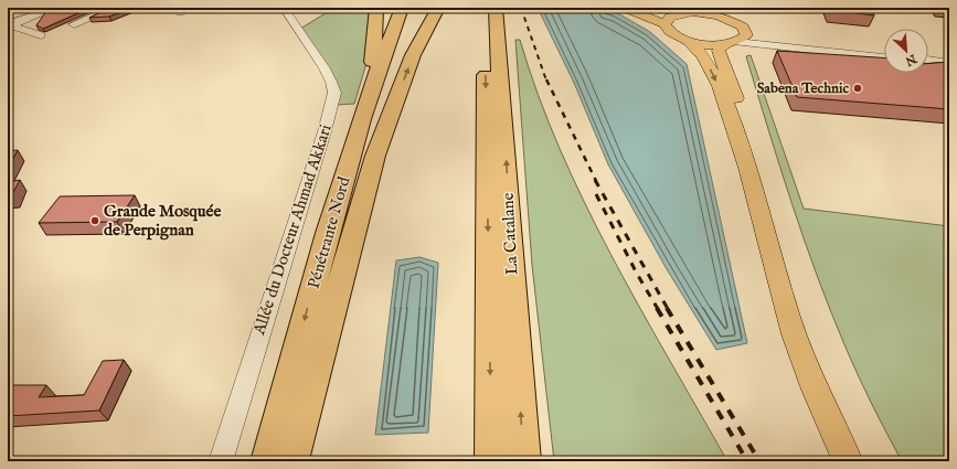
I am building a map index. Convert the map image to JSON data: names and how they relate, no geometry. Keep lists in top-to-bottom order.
{
  "streets": {
    "highway": ["Pénétrante Nord", "La Catalane"],
    "street": ["Allée du Docteur Ahmad Akkari"]
  },
  "places": ["Sabena Technic", "Grande Mosquée de Perpignan"],
  "north": "bottom right"
}
